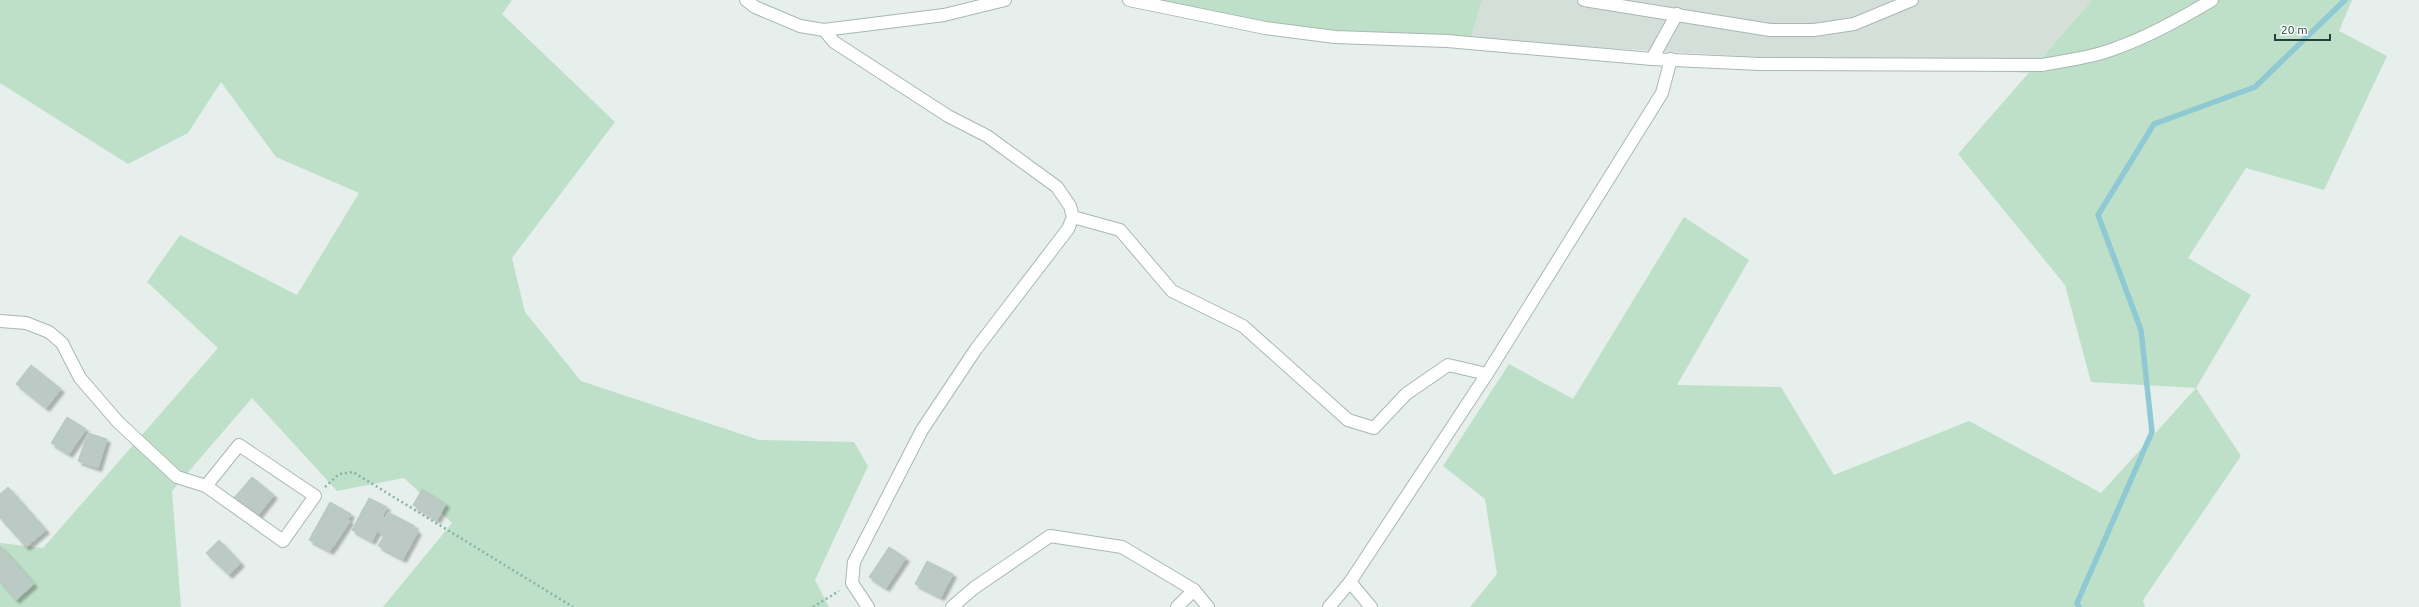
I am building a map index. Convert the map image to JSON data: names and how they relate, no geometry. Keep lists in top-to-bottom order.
{
  "scale_bar": "20 m"
}
